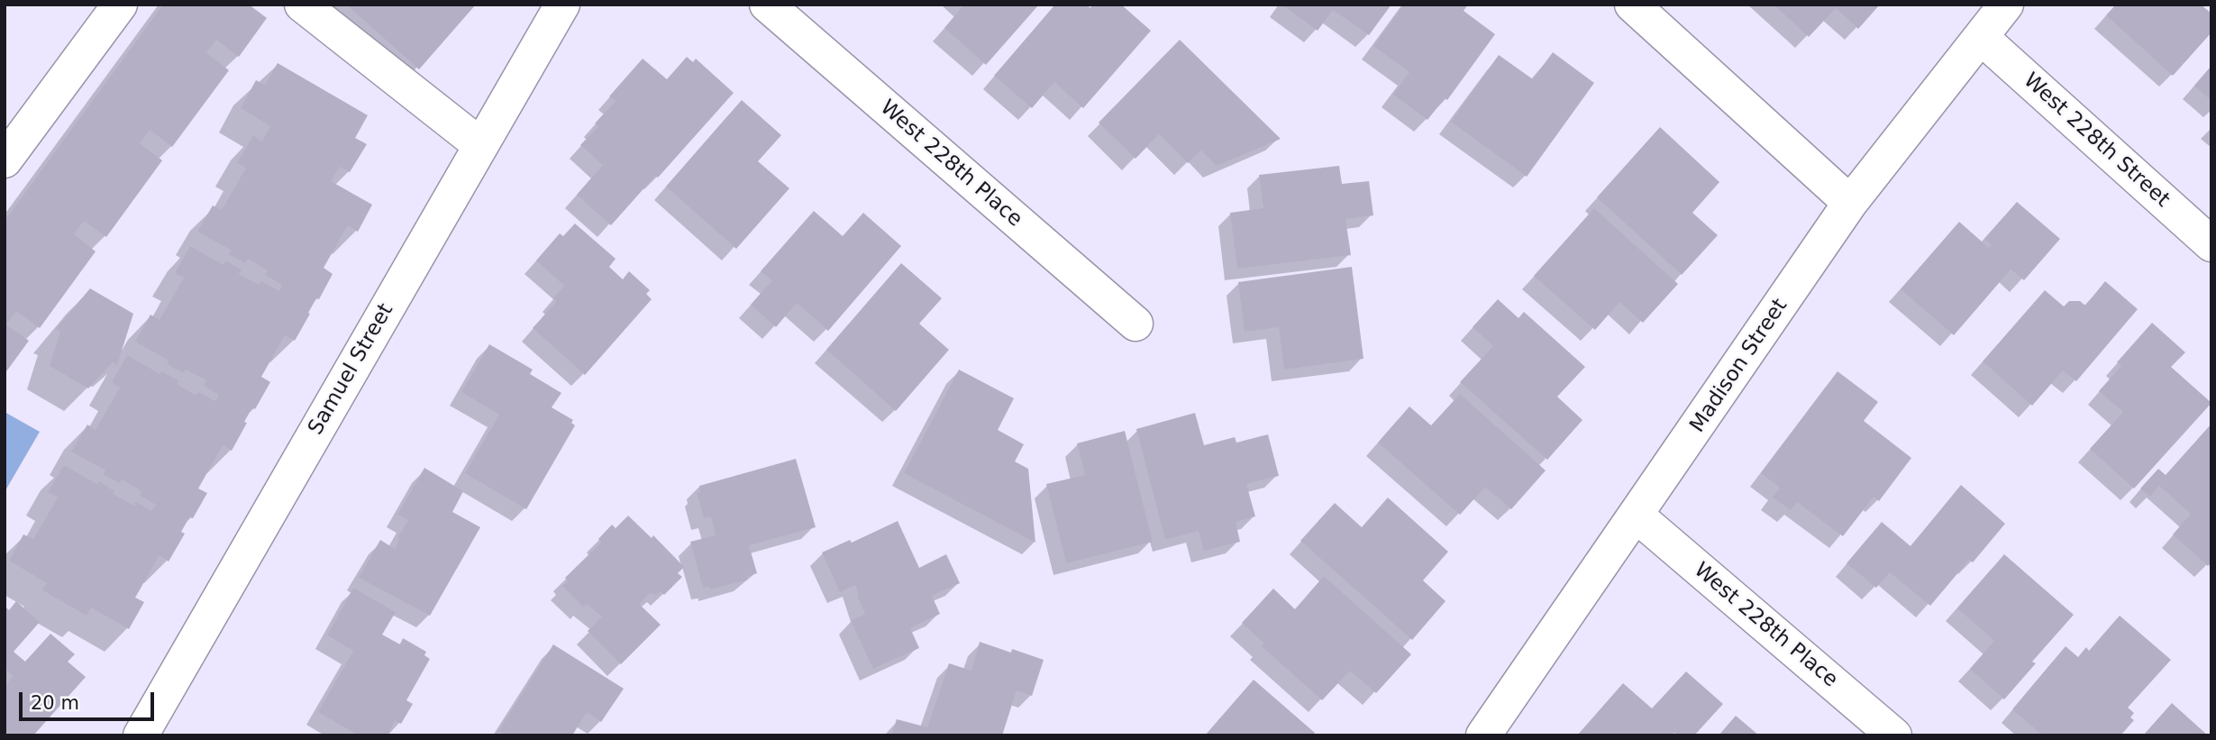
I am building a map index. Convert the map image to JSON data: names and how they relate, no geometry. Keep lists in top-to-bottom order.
{
  "streets": {
    "street": [
      "West 228th Street",
      "West 228th Place",
      "Madison Street",
      "Samuel Street"
    ]
  },
  "crossings": [
    ["West 228th Street", "Madison Street"],
    ["West 228th Place", "Madison Street"]
  ],
  "scale_bar": "20 m"
}
